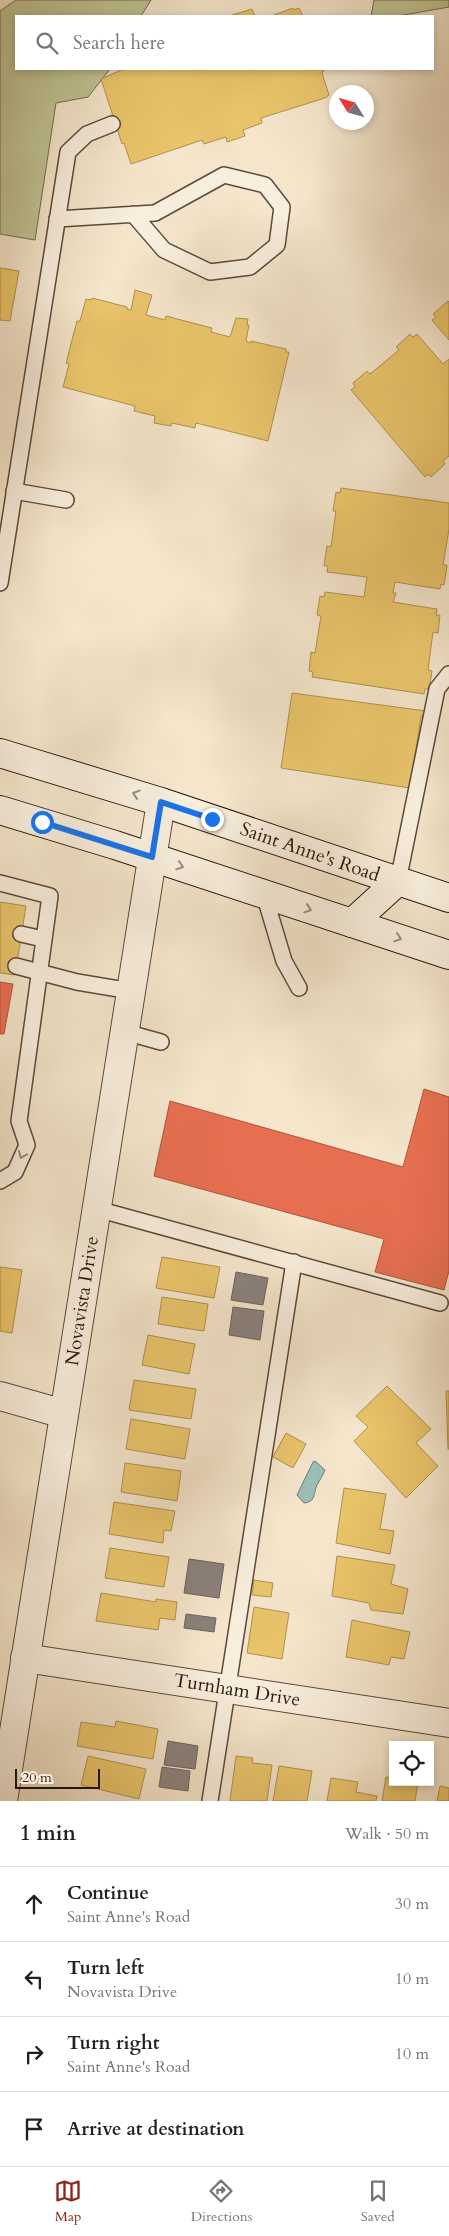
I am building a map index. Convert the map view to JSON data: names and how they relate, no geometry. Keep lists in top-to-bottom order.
{
  "streets": {
    "street": ["Saint Anne's Road", "Novavista Drive", "Turnham Drive"]
  },
  "crossings": [
    ["Saint Anne's Road", "Novavista Drive"],
    ["Novavista Drive", "Turnham Drive"]
  ],
  "scale_bar": "20 m",
  "north": "top left",
  "page": {
    "search": "Search here",
    "scale": "20 m",
    "heading": ["1 min", "Walk · 50 m"],
    "list": [
      ["Continue", "Saint Anne's Road", "30 m"],
      ["Turn left", "Novavista Drive", "10 m"],
      ["Turn right", "Saint Anne's Road", "10 m"],
      "Arrive at destination"
    ],
    "nav": ["Map", "Directions", "Saved"]
  }
}
